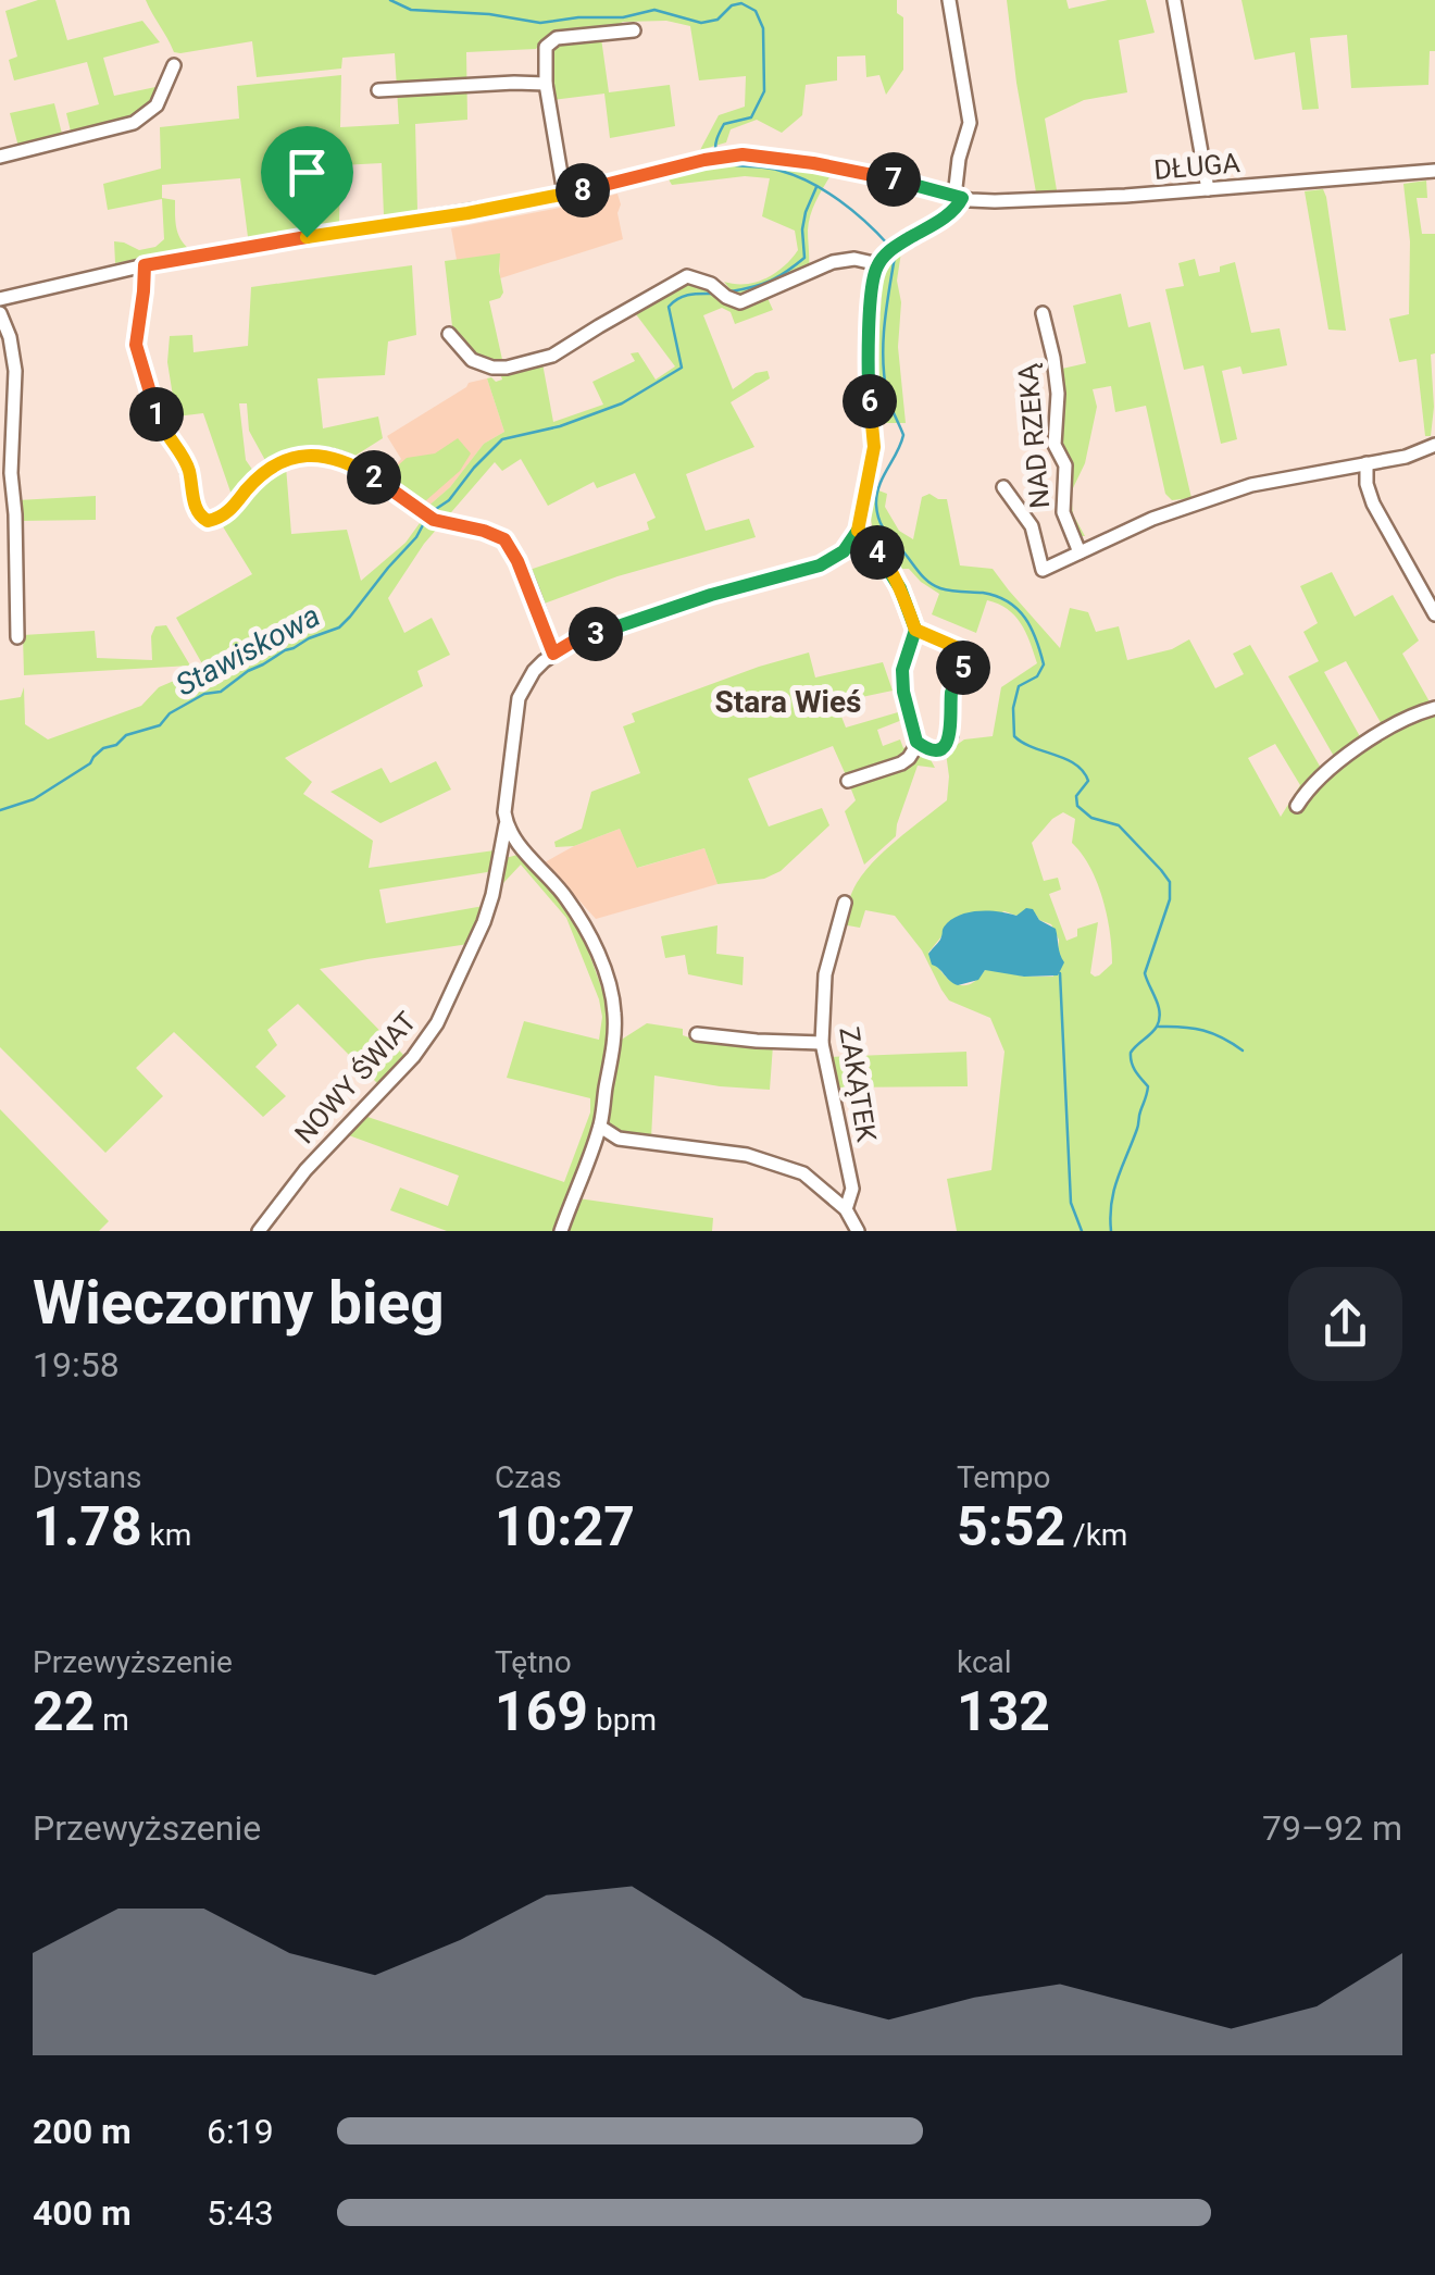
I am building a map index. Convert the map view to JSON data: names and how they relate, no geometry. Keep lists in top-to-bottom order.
{
  "streets": {
    "street": [
      "DŁUGA",
      "NAD RZEKĄ",
      "NOWY ŚWIAT",
      "ZAKĄTEK"
    ]
  },
  "districts": ["Stara Wieś"],
  "water": ["Stawiskowa"],
  "page": {
    "pins": [
      "7",
      "8",
      "6",
      "1",
      "2",
      "4",
      "3",
      "5"
    ],
    "heading": ["Wieczorny bieg", "19:58"],
    "stats": [
      ["Dystans", "1.78 km"],
      ["Czas", "10:27"],
      ["Tempo", "5:52 /km"],
      ["Przewyższenie", "22 m"],
      ["Tętno", "169 bpm"],
      ["kcal", "132"]
    ],
    "chart": ["Przewyższenie", "79–92 m"],
    "list": [
      {
        "name": "200 m",
        "note": "6:19"
      },
      {
        "name": "400 m",
        "note": "5:43"
      }
    ]
  }
}
